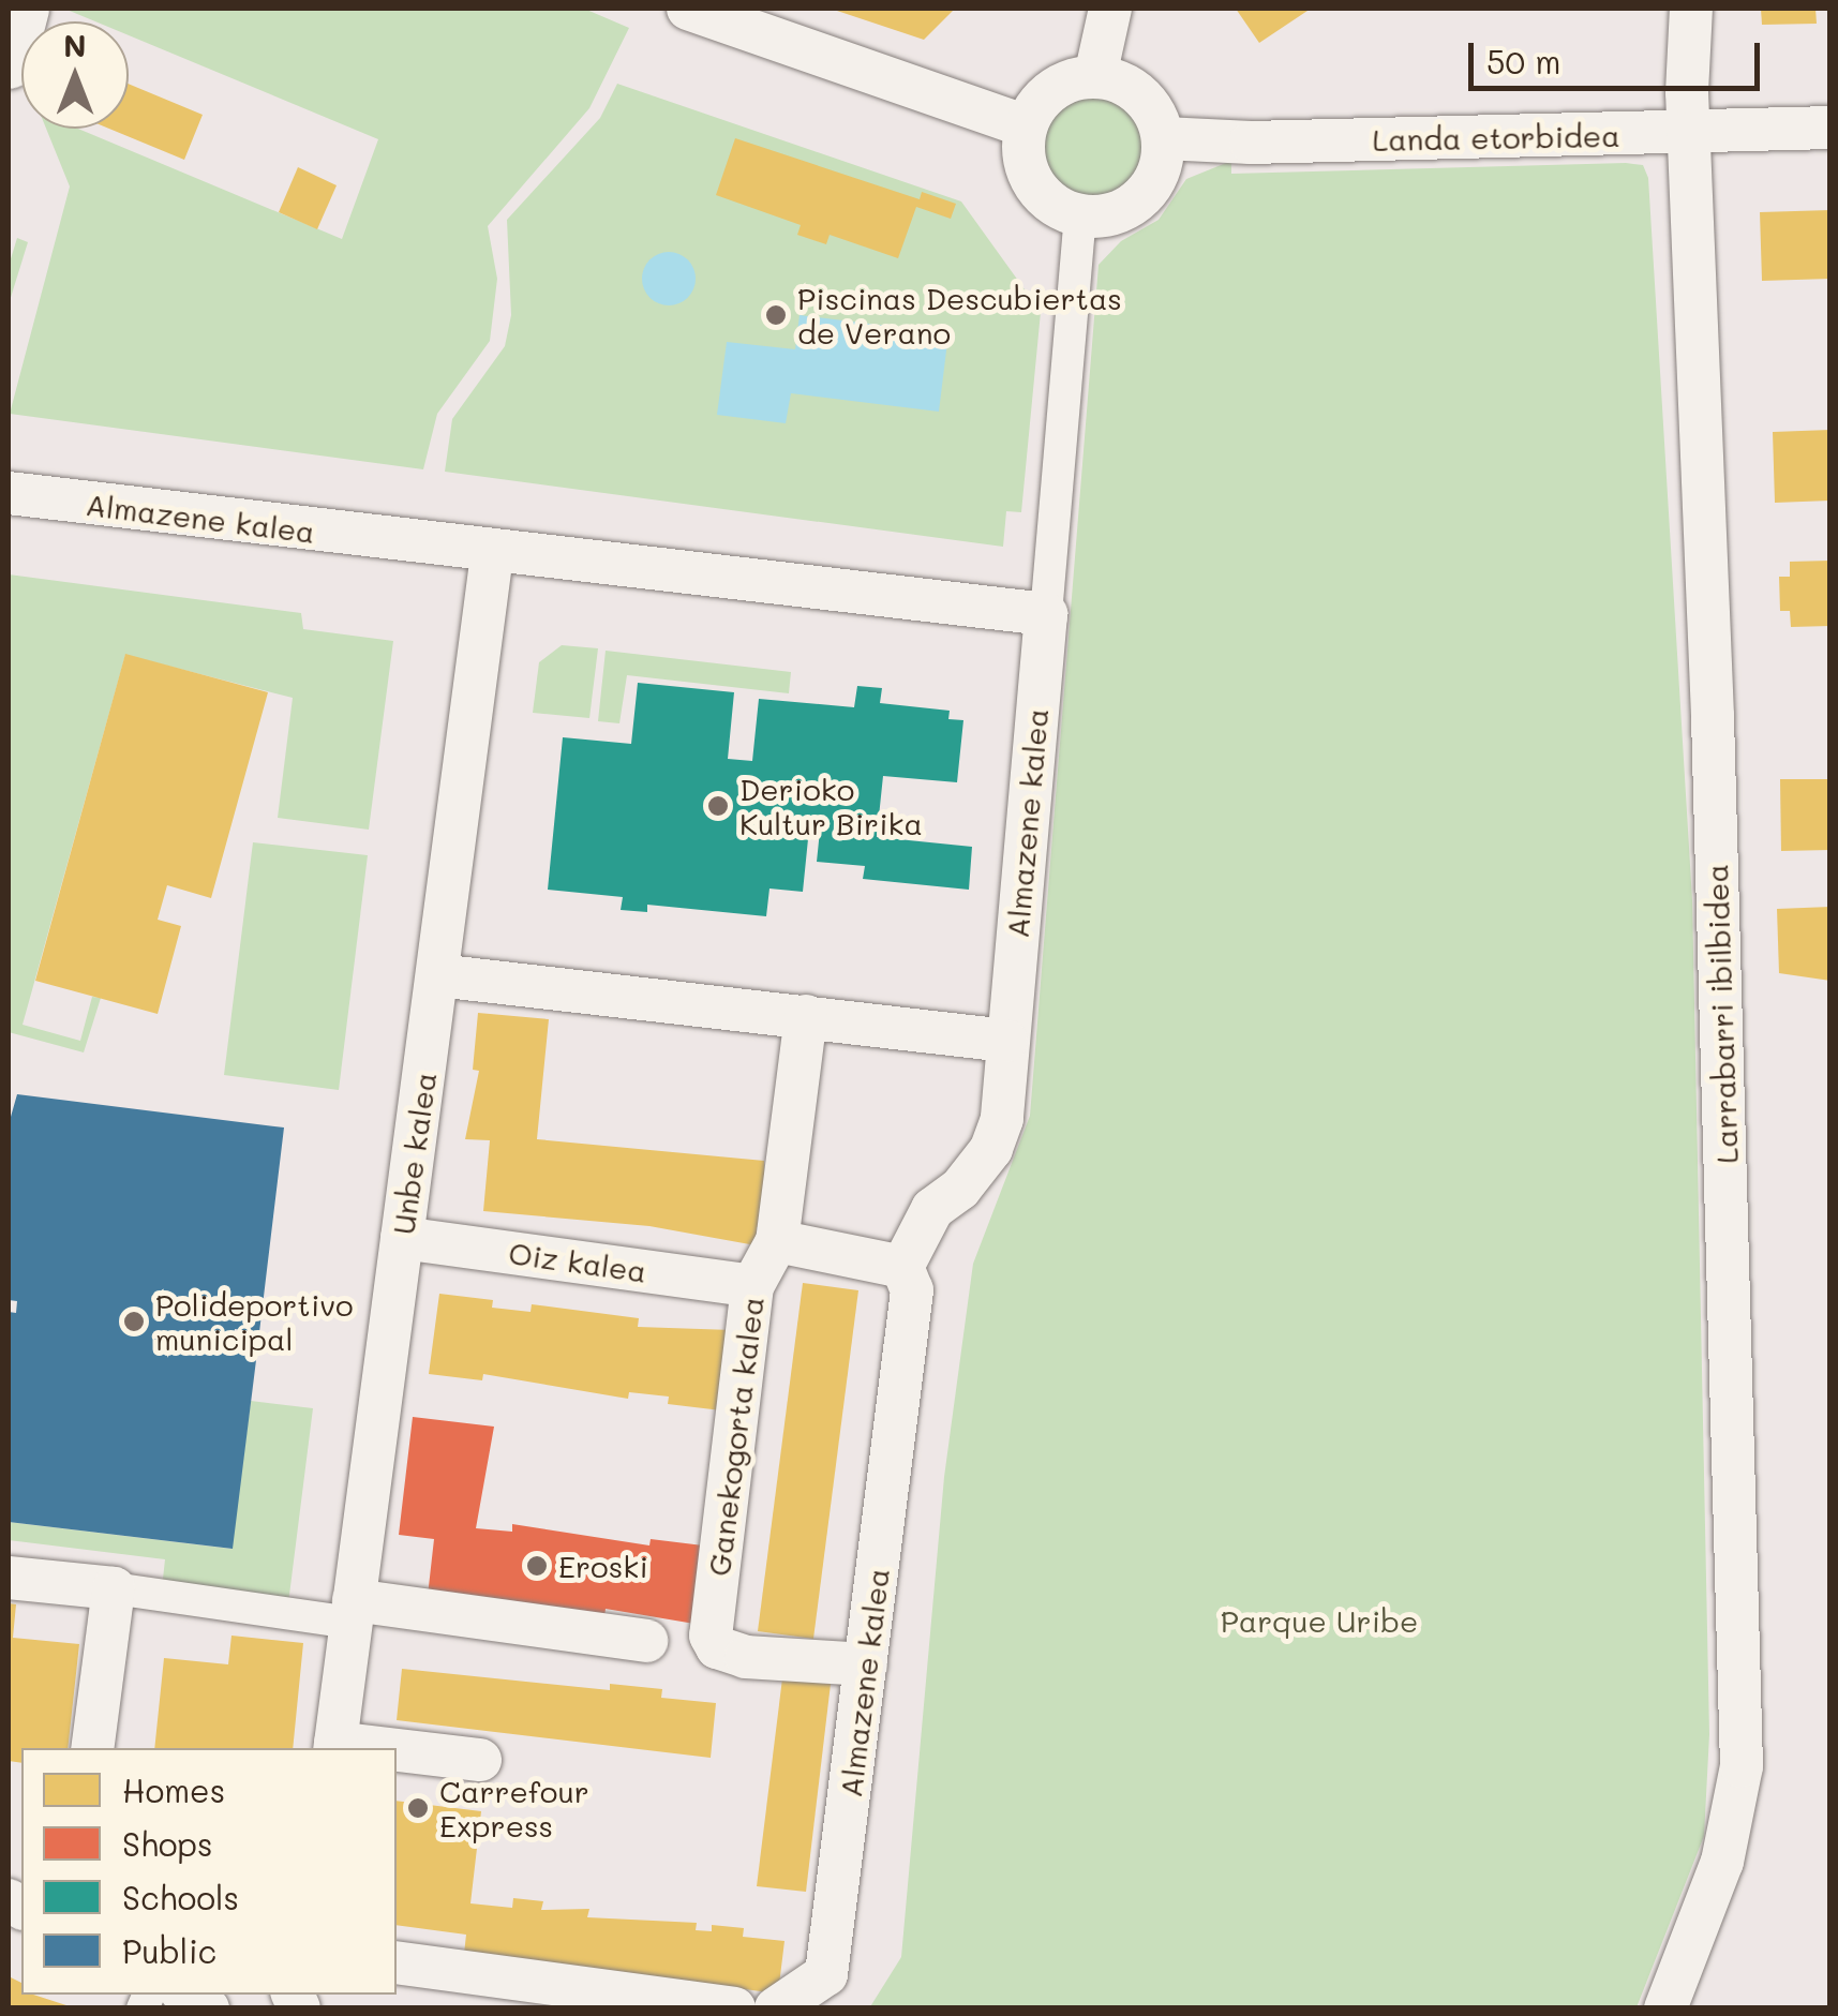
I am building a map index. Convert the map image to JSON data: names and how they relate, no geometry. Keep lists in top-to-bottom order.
{
  "streets": {
    "street": [
      "Landa etorbidea",
      "Almazene kalea",
      "Larrabarri ibilbidea",
      "Unbe kalea",
      "Oiz kalea",
      "Ganekogorta kalea"
    ]
  },
  "crossings": [
    ["Landa etorbidea", "Larrabarri ibilbidea"],
    ["Almazene kalea", "Unbe kalea"],
    ["Almazene kalea", "Ganekogorta kalea"],
    ["Unbe kalea", "Oiz kalea"],
    ["Oiz kalea", "Ganekogorta kalea"]
  ],
  "parks": ["Parque Uribe"],
  "places": [
    "Piscinas Descubiertas de Verano",
    "Derioko Kultur Birika",
    "Polideportivo municipal",
    "Eroski",
    "Carrefour Express"
  ],
  "legend": [
    "Homes",
    "Shops",
    "Schools",
    "Public"
  ],
  "scale_bar": "50 m",
  "north": "top"
}
